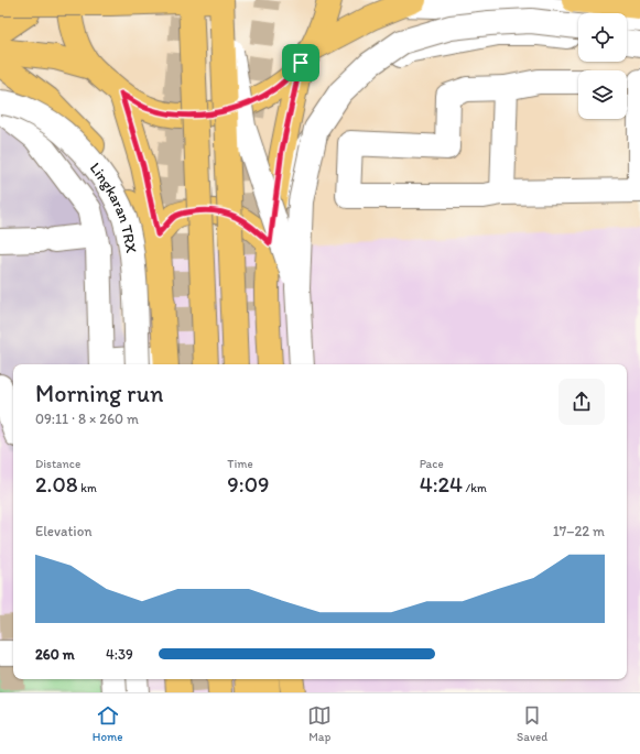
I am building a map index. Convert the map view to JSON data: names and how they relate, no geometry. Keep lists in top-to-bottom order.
{
  "streets": {
    "street": ["Lingkaran TRX"]
  },
  "page": {
    "heading": ["Morning run", "09:11 · 8 × 260 m"],
    "stats": [
      ["Distance", "2.08 km"],
      ["Time", "9:09"],
      ["Pace", "4:24 /km"]
    ],
    "chart": ["Elevation", "17–22 m"],
    "list": [
      {
        "name": "260 m",
        "note": "4:39"
      }
    ],
    "tabs": ["Home", "Map", "Saved"]
  }
}
